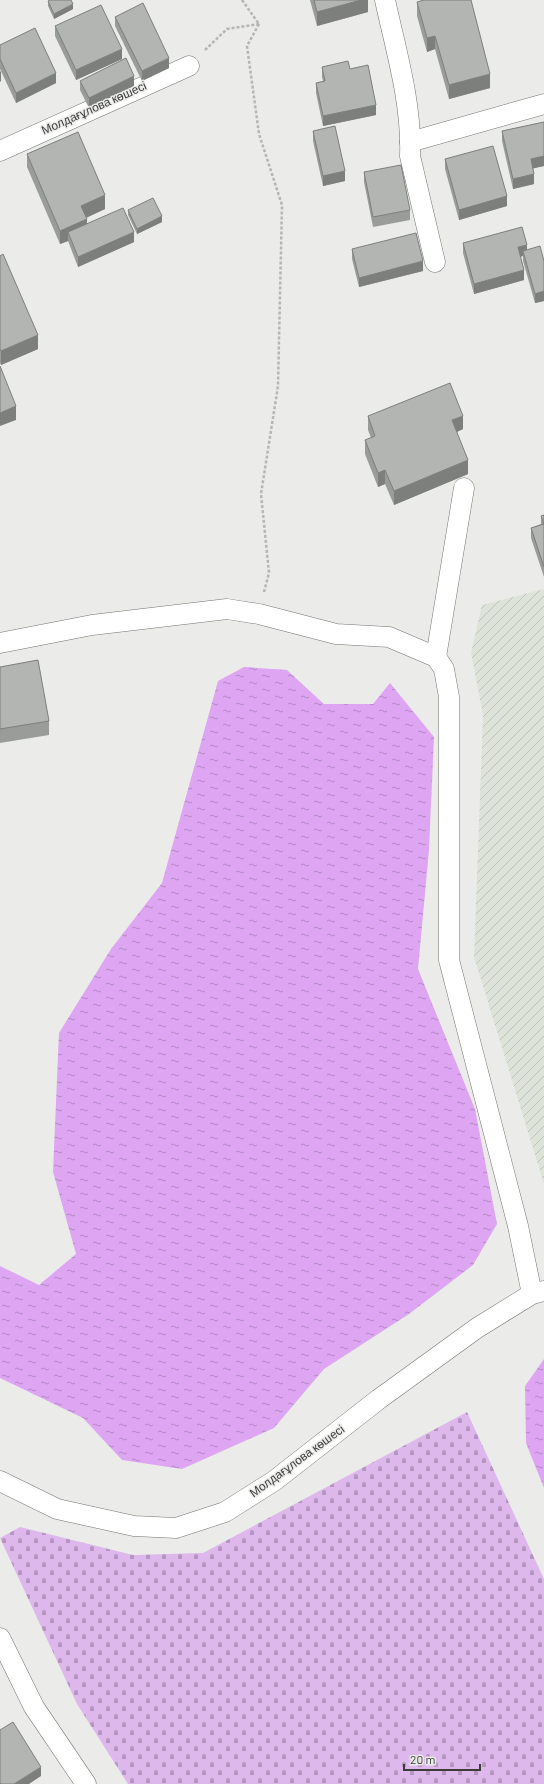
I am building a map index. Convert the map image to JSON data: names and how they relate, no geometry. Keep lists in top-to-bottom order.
{
  "streets": {
    "street": ["Молдағұлова көшесі"]
  },
  "scale_bar": "20 m"
}
